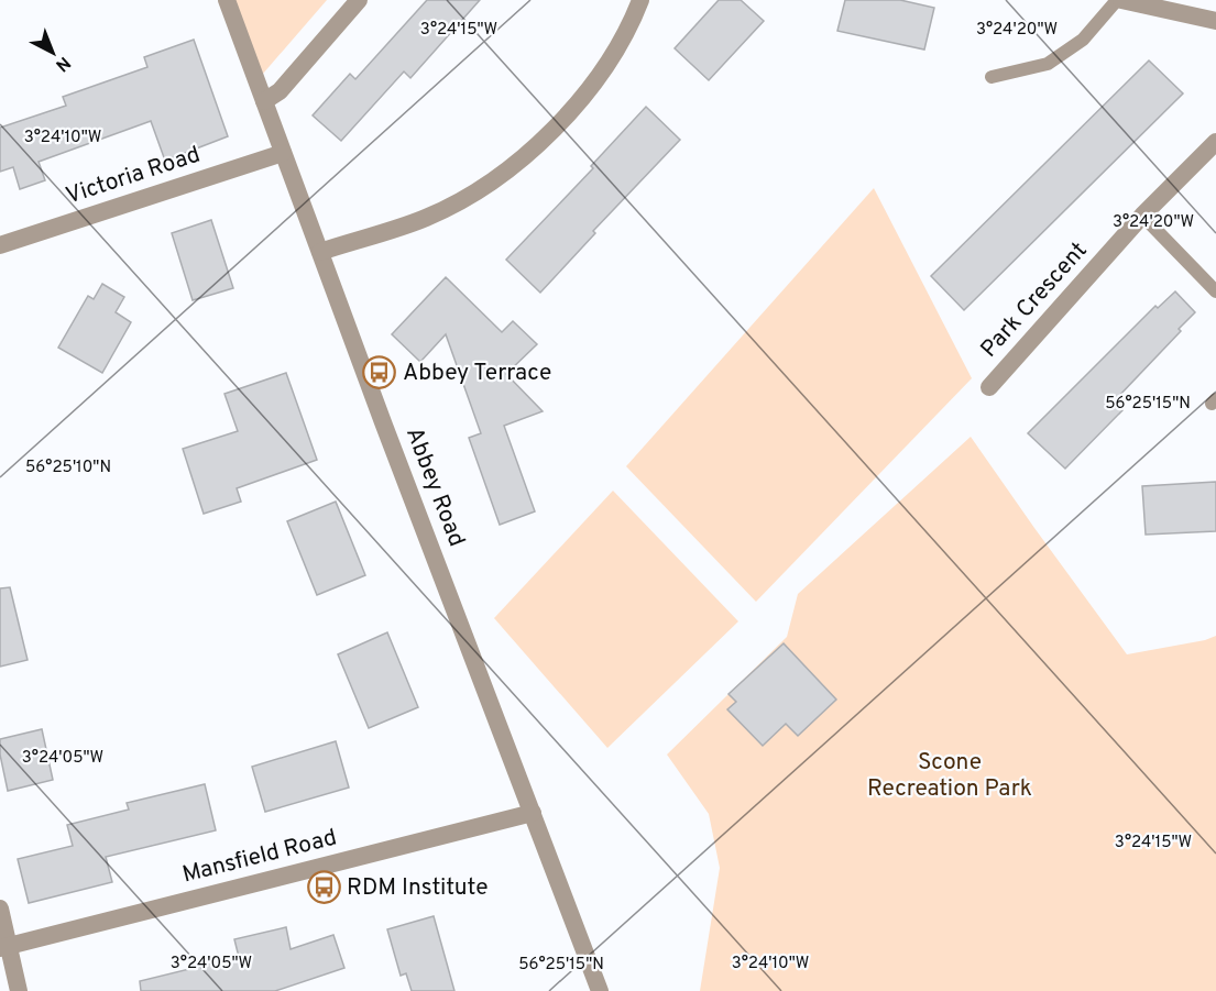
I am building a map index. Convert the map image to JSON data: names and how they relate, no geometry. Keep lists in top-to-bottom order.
{
  "streets": {
    "street": [
      "Victoria Road",
      "Park Crescent",
      "Abbey Road",
      "Mansfield Road"
    ]
  },
  "crossings": [
    ["Victoria Road", "Abbey Road"],
    ["Abbey Road", "Mansfield Road"]
  ],
  "parks": ["Scone Recreation Park"],
  "places": {
    "bus stop": ["Abbey Terrace", "RDM Institute"]
  },
  "north": "bottom right",
  "coordinates": [
    "3°24'15\"W",
    "3°24'20\"W",
    "3°24'10\"W",
    "56°25'15\"N",
    "56°25'10\"N",
    "3°24'05\"W"
  ]
}
